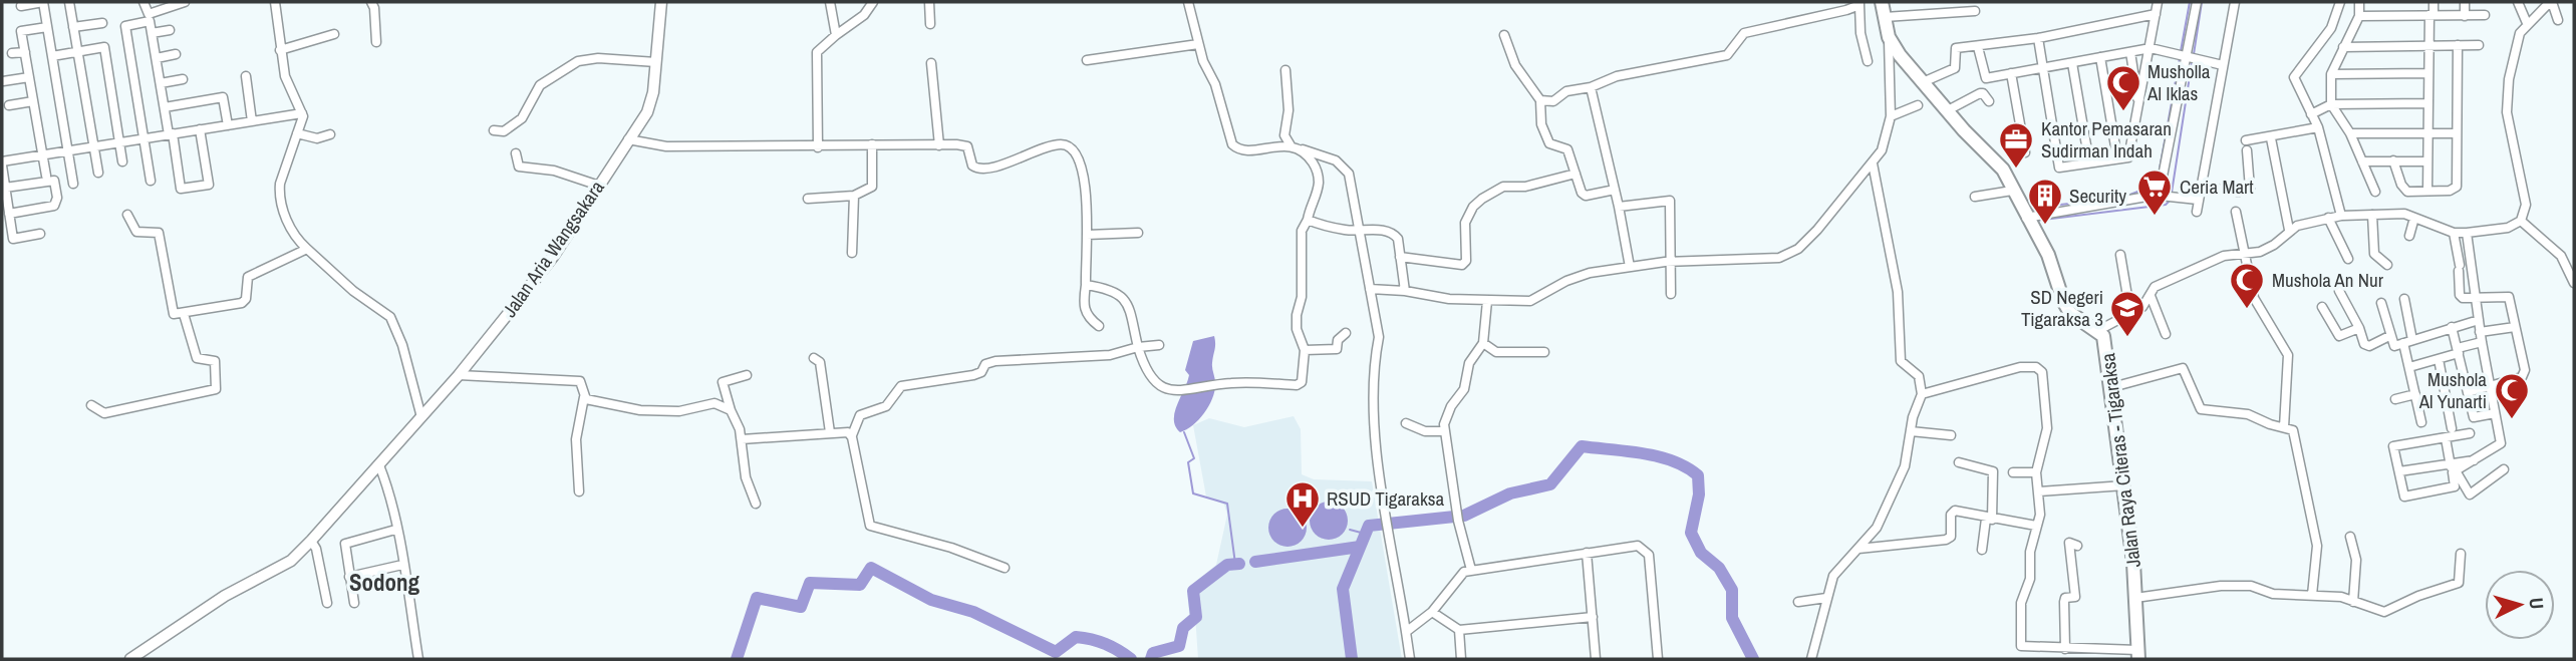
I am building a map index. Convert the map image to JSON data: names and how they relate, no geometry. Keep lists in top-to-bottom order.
{
  "streets": {
    "main road": ["Jalan Raya Citeras - Tigaraksa"],
    "street": ["Jalan Aria Wangsakara"]
  },
  "districts": ["Sodong"],
  "places": {
    "mosque": ["Musholla Al Iklas", "Mushola An Nur", "Mushola Al Yunarti"],
    "office": ["Kantor Pemasaran Sudirman Indah"],
    "supermarket": ["Ceria Mart"],
    "building": ["Security"],
    "school or university": ["SD Negeri Tigaraksa 3"],
    "hospital": ["RSUD Tigaraksa"]
  },
  "north": "right"
}
